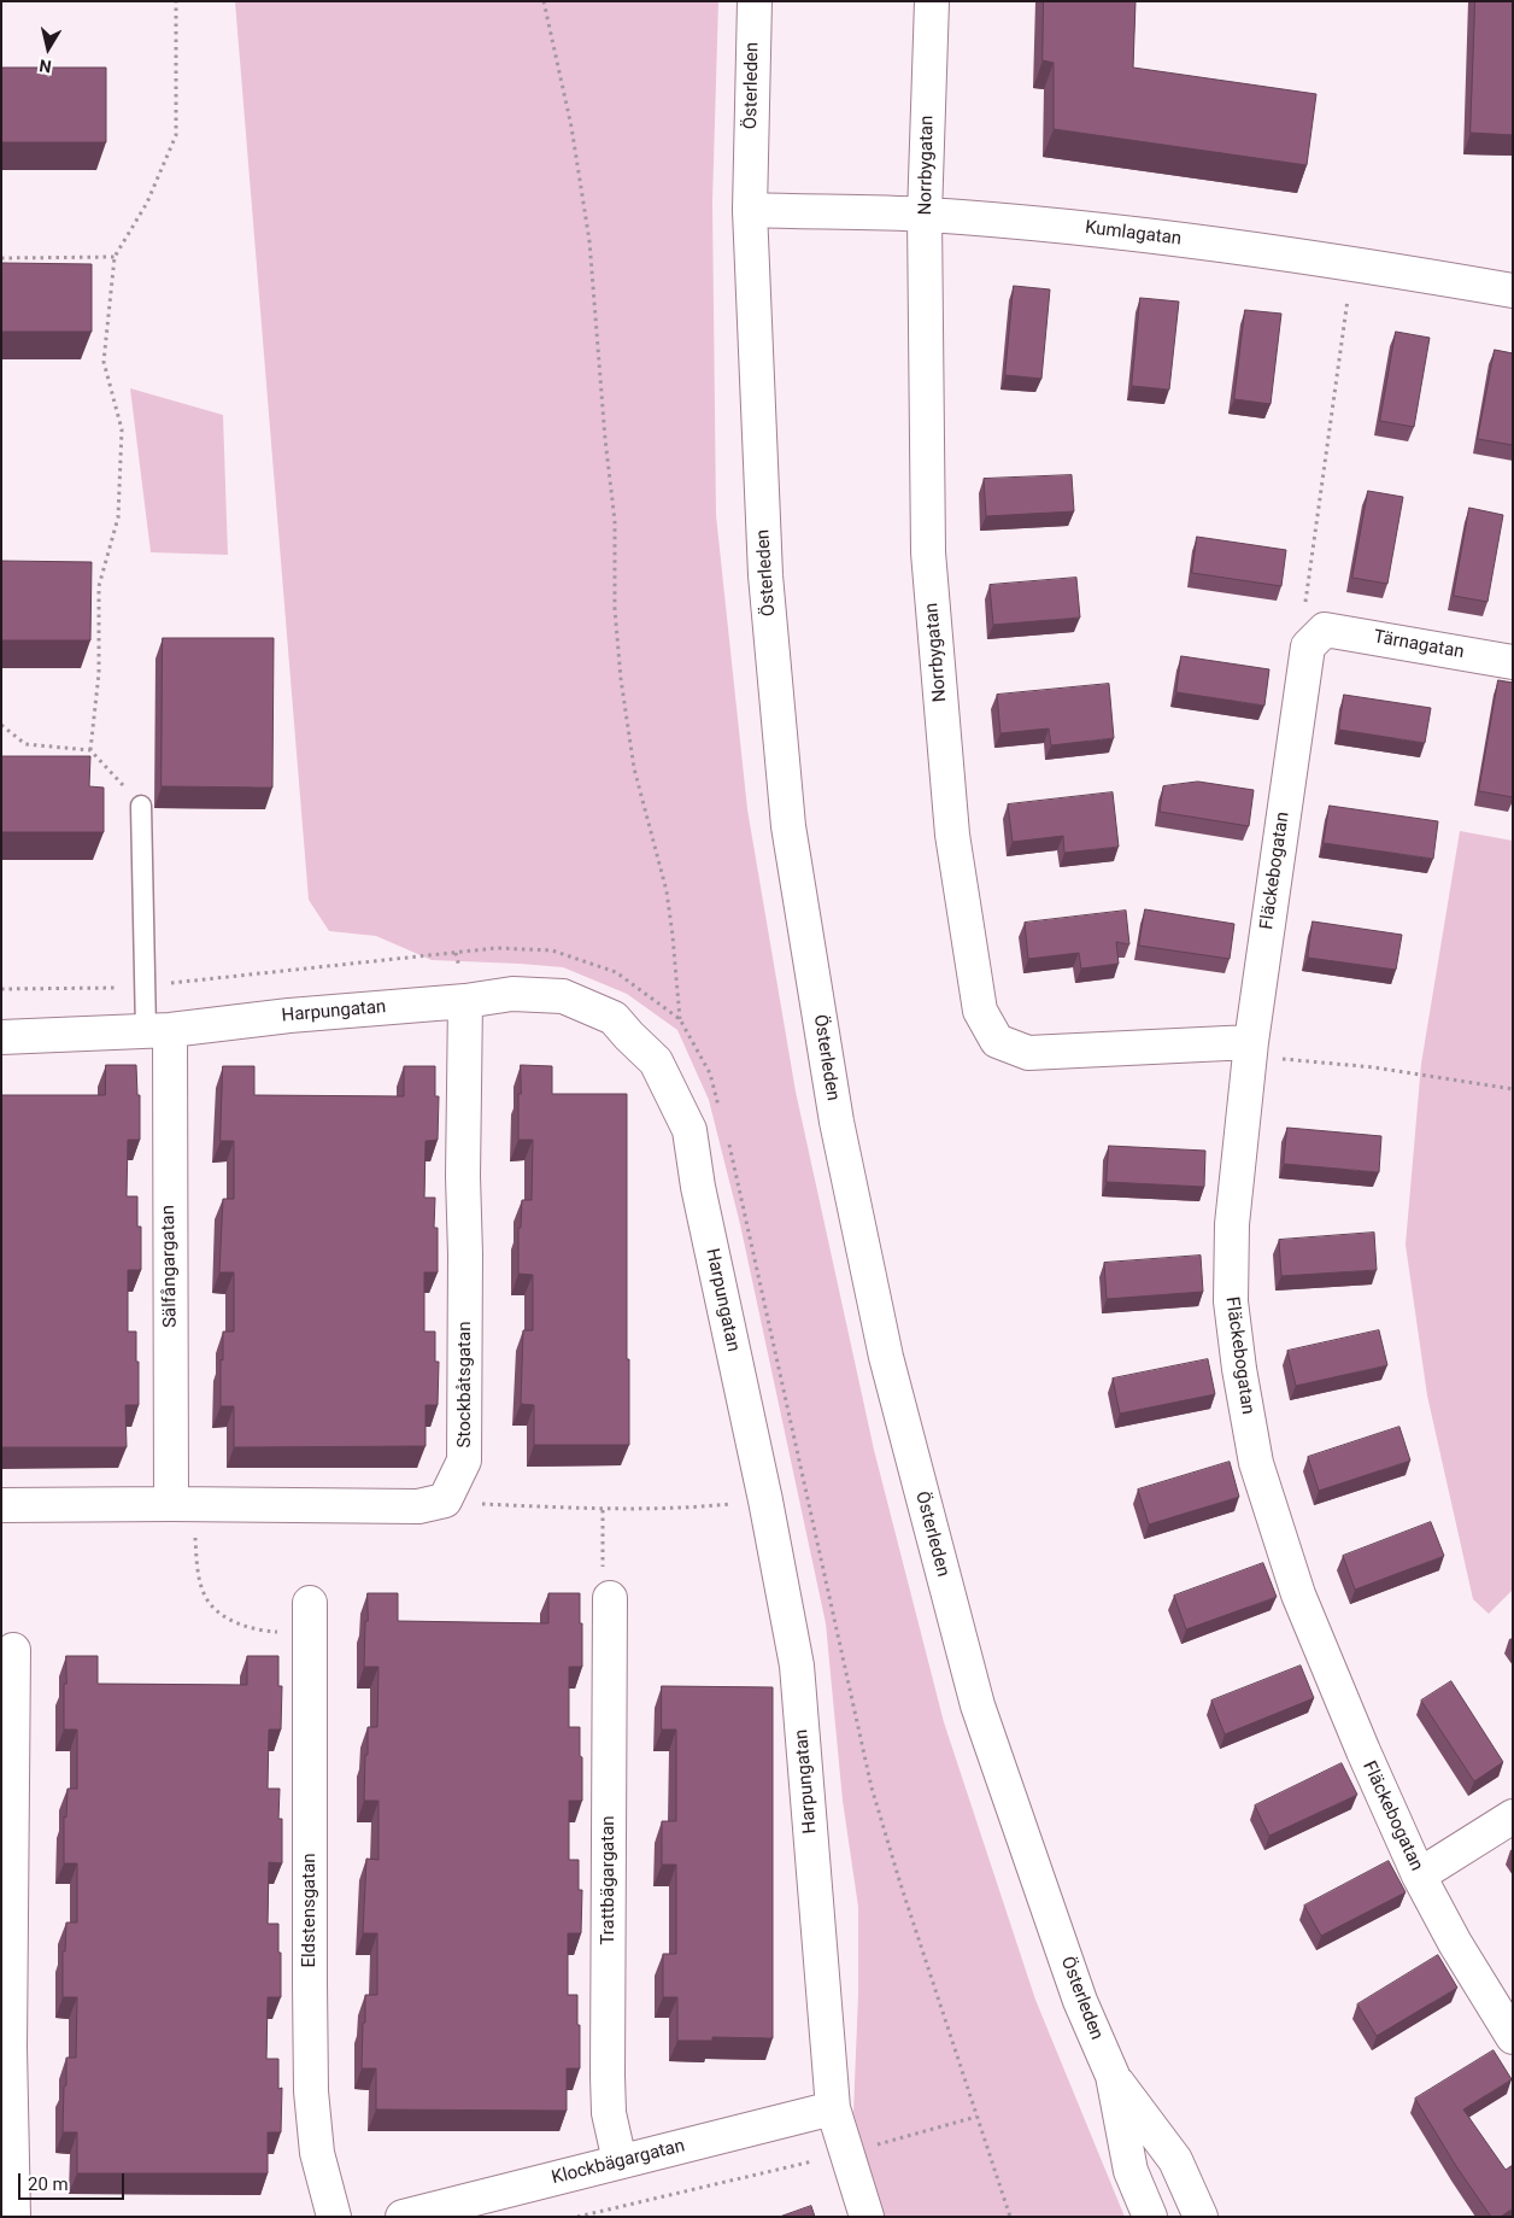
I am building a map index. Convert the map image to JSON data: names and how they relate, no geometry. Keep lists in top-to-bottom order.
{
  "streets": {
    "street": [
      "Österleden",
      "Norrbygatan",
      "Kumlagatan",
      "Tärnagatan",
      "Fläckebogatan",
      "Harpungatan",
      "Sälfångargatan",
      "Stockbåtsgatan",
      "Trattbägargatan",
      "Eldstensgatan",
      "Klockbägargatan"
    ]
  },
  "crossings": [
    ["Österleden", "Kumlagatan"],
    ["Norrbygatan", "Kumlagatan"],
    ["Norrbygatan", "Fläckebogatan"],
    ["Tärnagatan", "Fläckebogatan"],
    ["Harpungatan", "Sälfångargatan"],
    ["Harpungatan", "Stockbåtsgatan"],
    ["Harpungatan", "Klockbägargatan"],
    ["Trattbägargatan", "Klockbägargatan"]
  ],
  "scale_bar": "20 m",
  "north": "bottom"
}
